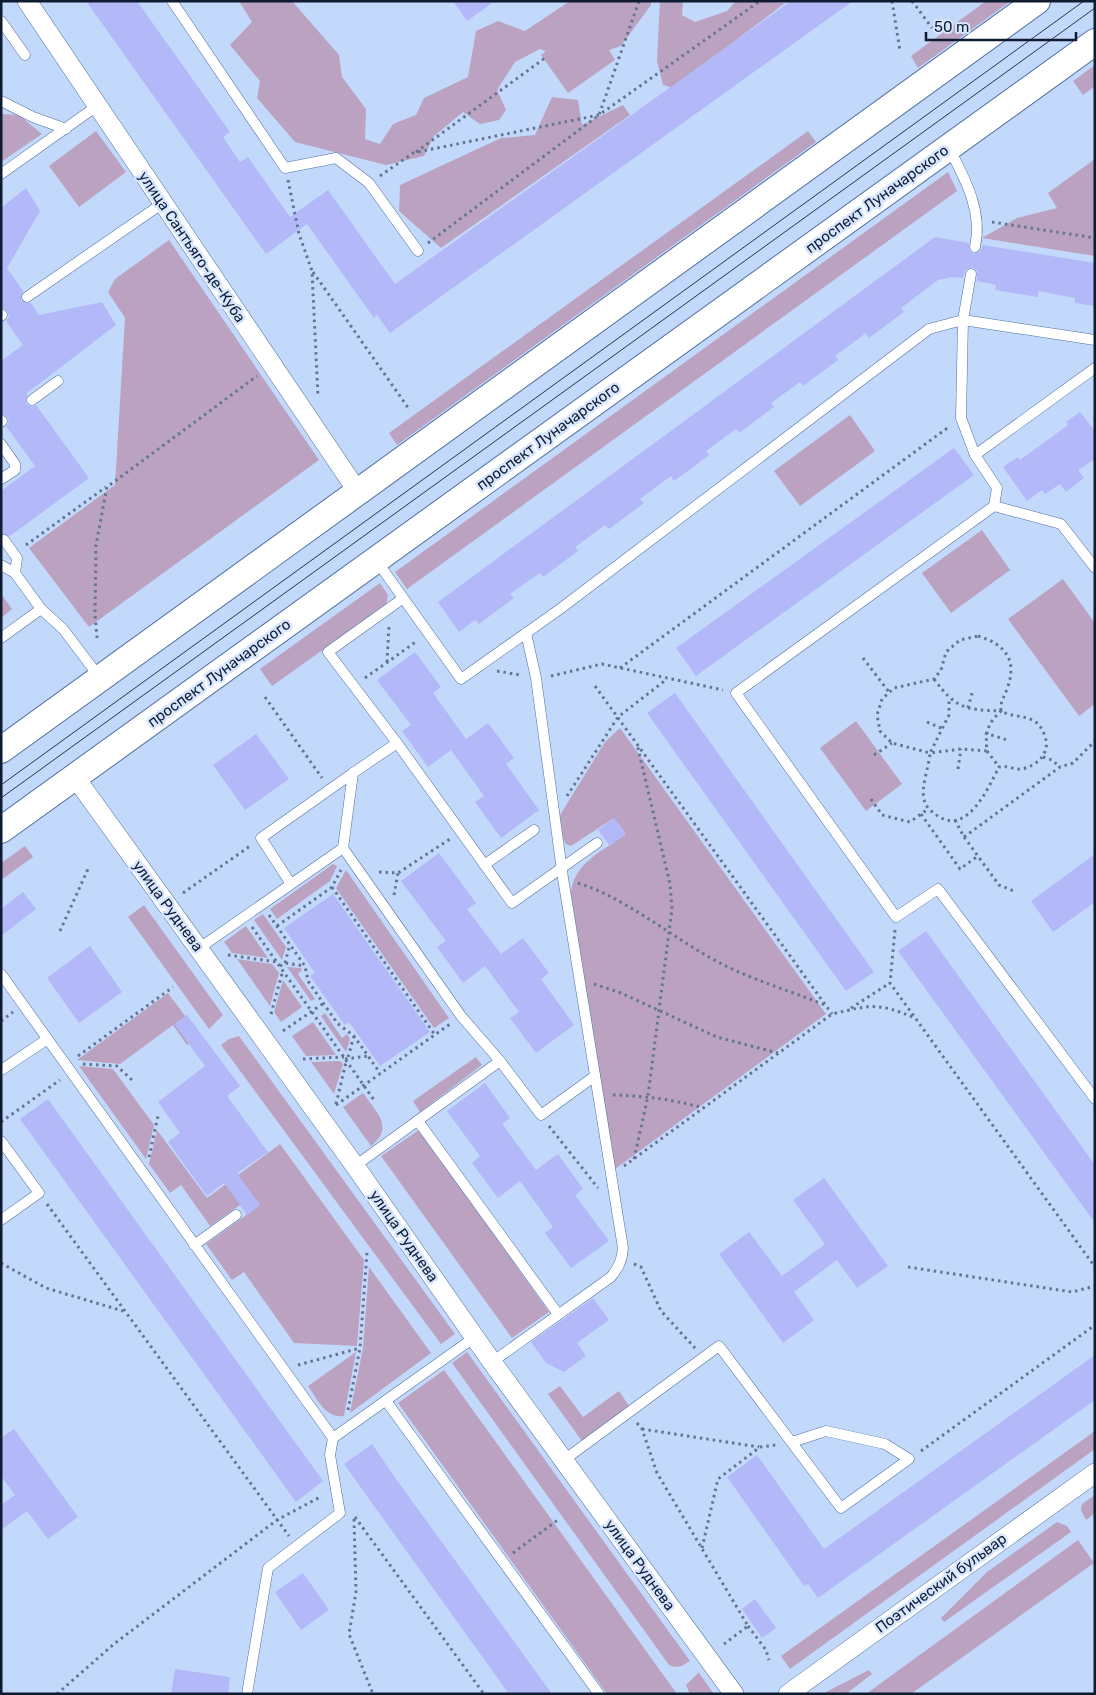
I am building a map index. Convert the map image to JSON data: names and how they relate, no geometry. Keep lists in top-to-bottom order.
{
  "streets": {
    "main road": ["проспект Луначарского"],
    "street": ["улица Сантьяго-де-Куба", "улица Руднева", "Поэтический бульвар"]
  },
  "crossings": [
    ["проспект Луначарского", "улица Руднева"]
  ],
  "scale_bar": "50 m"
}
